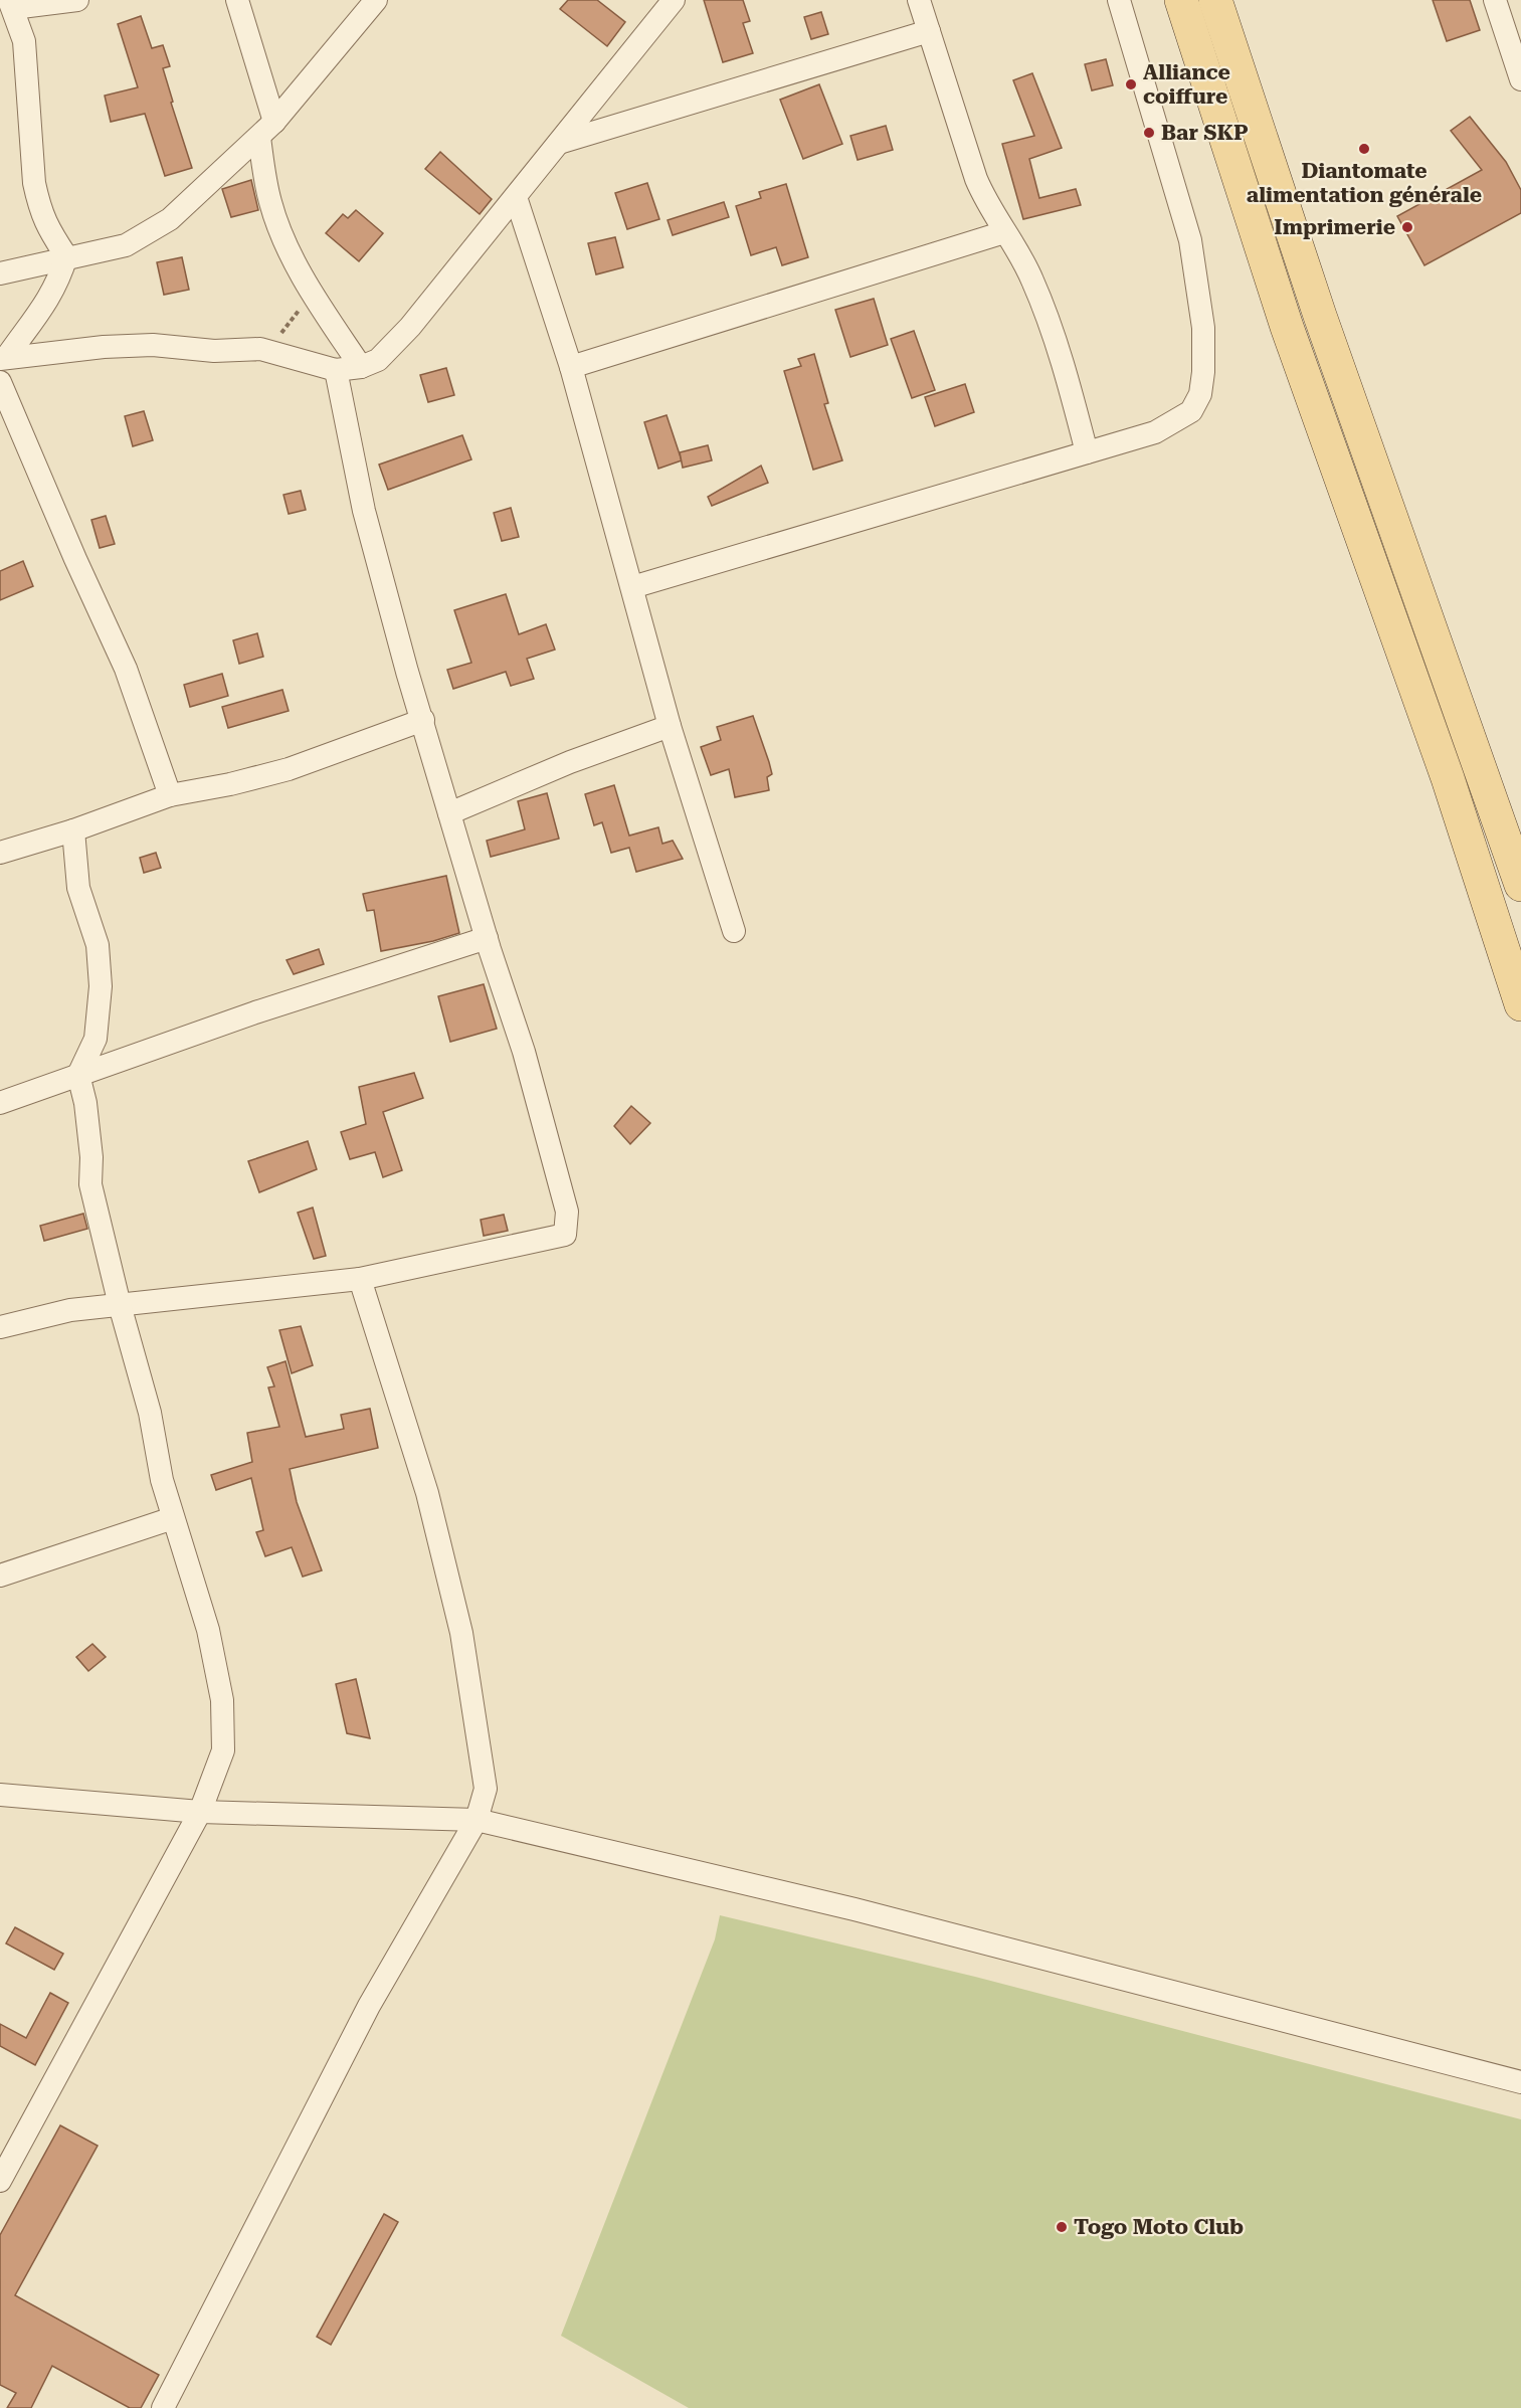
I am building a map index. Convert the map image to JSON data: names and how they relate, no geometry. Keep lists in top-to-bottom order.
{
  "places": [
    "Alliance coiffure",
    "Bar SKP",
    "Diantomate alimentation générale",
    "Imprimerie",
    "Togo Moto Club"
  ]
}
